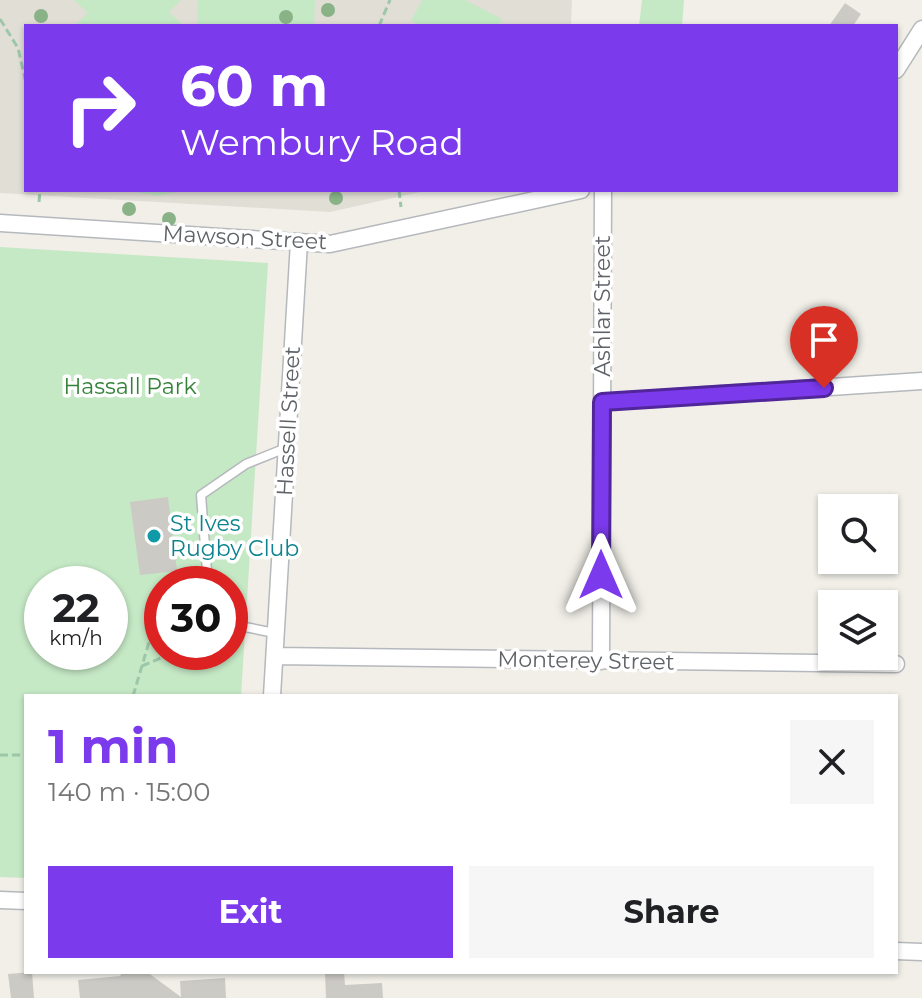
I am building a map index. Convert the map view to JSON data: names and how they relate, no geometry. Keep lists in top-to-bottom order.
{
  "streets": {
    "street": [
      "Mawson Street",
      "Ashlar Street",
      "Hassell Street",
      "Monterey Street"
    ]
  },
  "crossings": [
    ["Mawson Street", "Hassell Street"],
    ["Ashlar Street", "Monterey Street"],
    ["Hassell Street", "Monterey Street"]
  ],
  "parks": ["Hassall Park"],
  "places": ["St Ives Rugby Club"],
  "page": {
    "turn": ["60 m", "Wembury Road"],
    "speed": "22 km/h",
    "limit": "30",
    "heading": ["1 min", "140 m · 15:00"],
    "buttons": ["Exit", "Share"]
  }
}
